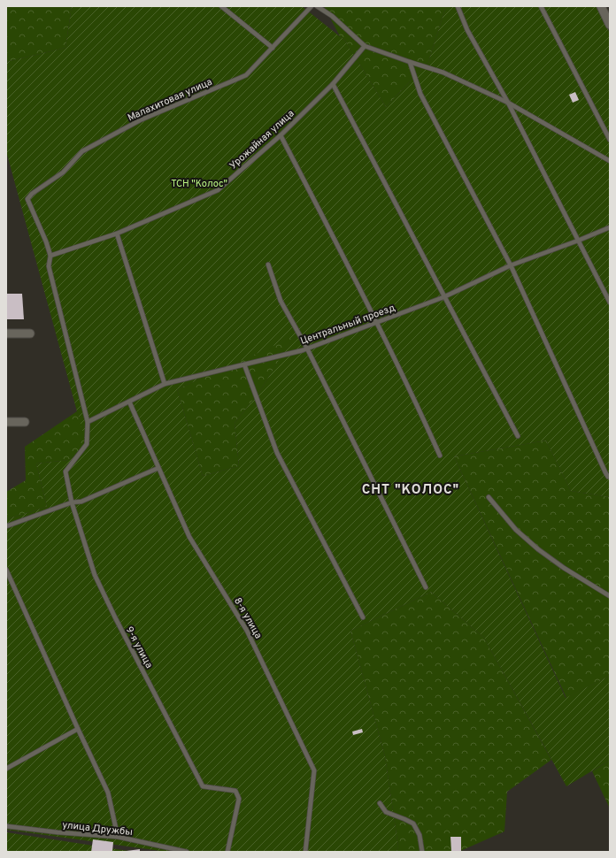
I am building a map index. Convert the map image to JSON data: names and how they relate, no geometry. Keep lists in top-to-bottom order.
{
  "streets": {
    "lane": [
      "Малахитовая улица",
      "Урожайная улица",
      "Центральный проезд",
      "8-я улица",
      "9-я улица",
      "улица Дружбы"
    ]
  },
  "crossings": [
    ["Малахитовая улица", "Урожайная улица"],
    ["Центральный проезд", "8-я улица"],
    ["Центральный проезд", "9-я улица"]
  ],
  "districts": ["СНТ \"КОЛОС\""],
  "parks": ["ТСН \"Колос\""]
}
